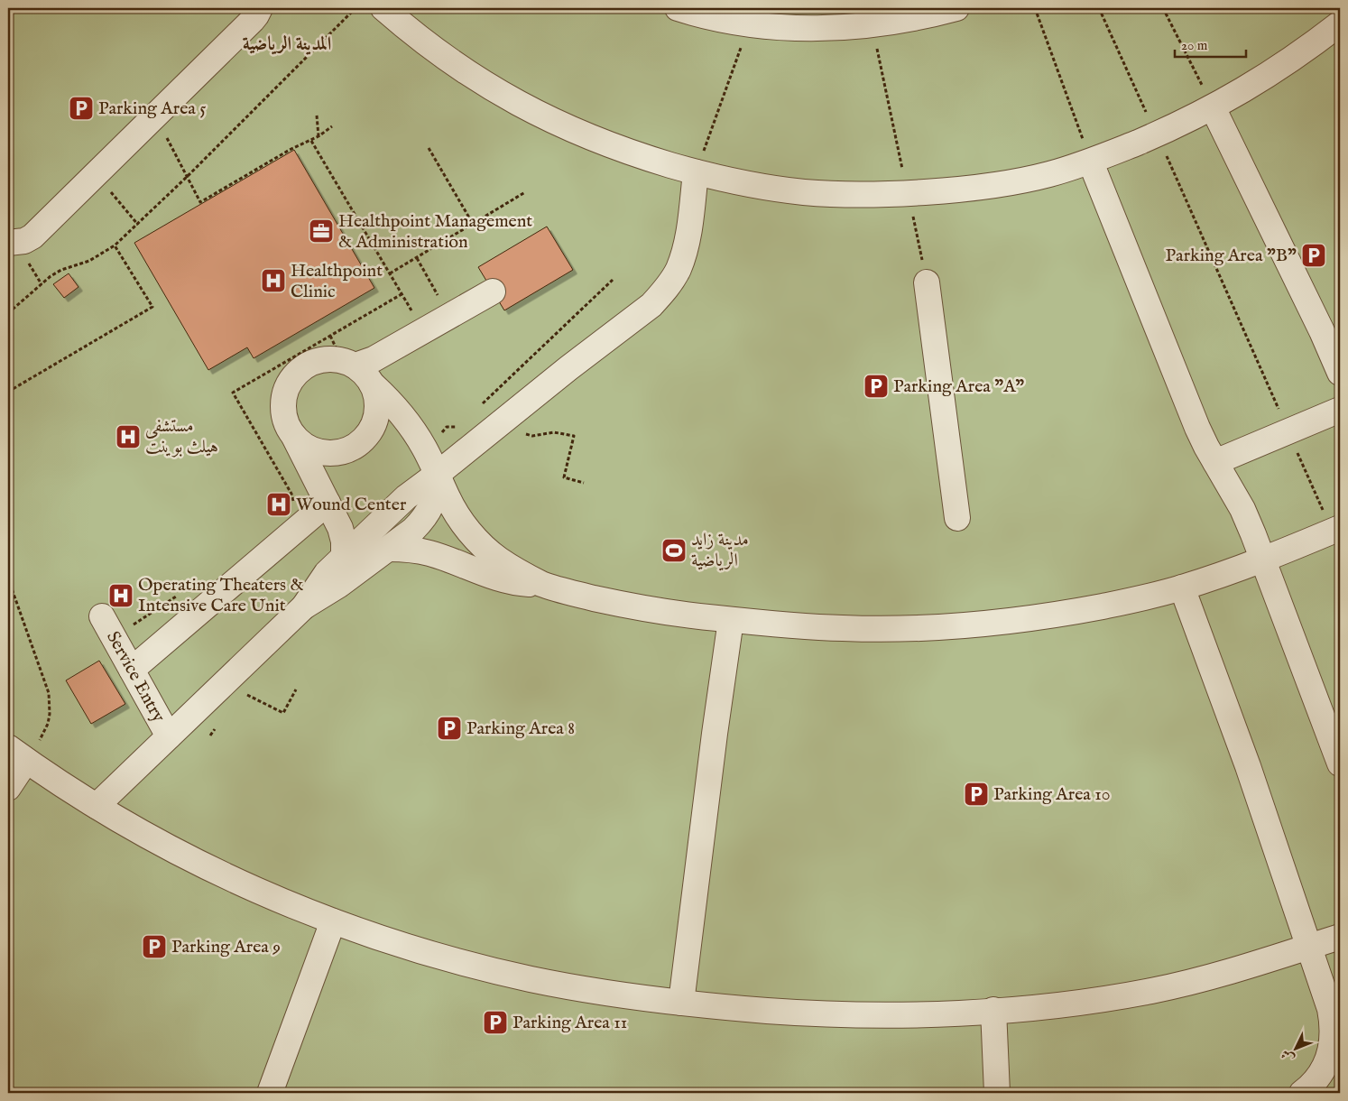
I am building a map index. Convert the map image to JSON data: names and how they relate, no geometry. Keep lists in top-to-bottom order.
{
  "streets": {
    "lane": ["Service Entry"]
  },
  "districts": ["المدينة الرياضية"],
  "places": {
    "parking": [
      "Parking Area 5",
      "Parking Area \"B\"",
      "Parking Area \"A\"",
      "Parking Area 8",
      "Parking Area 10",
      "Parking Area 9",
      "Parking Area 11"
    ],
    "office": ["Healthpoint Management & Administration"],
    "hospital": [
      "Healthpoint Clinic",
      "مستشفى هيلث بوينت",
      "Wound Center",
      "Operating Theaters & Intensive Care Unit"
    ],
    "sports": ["مدينة زايد الرياضية"]
  },
  "scale_bar": "20 m",
  "north": "bottom left"
}
